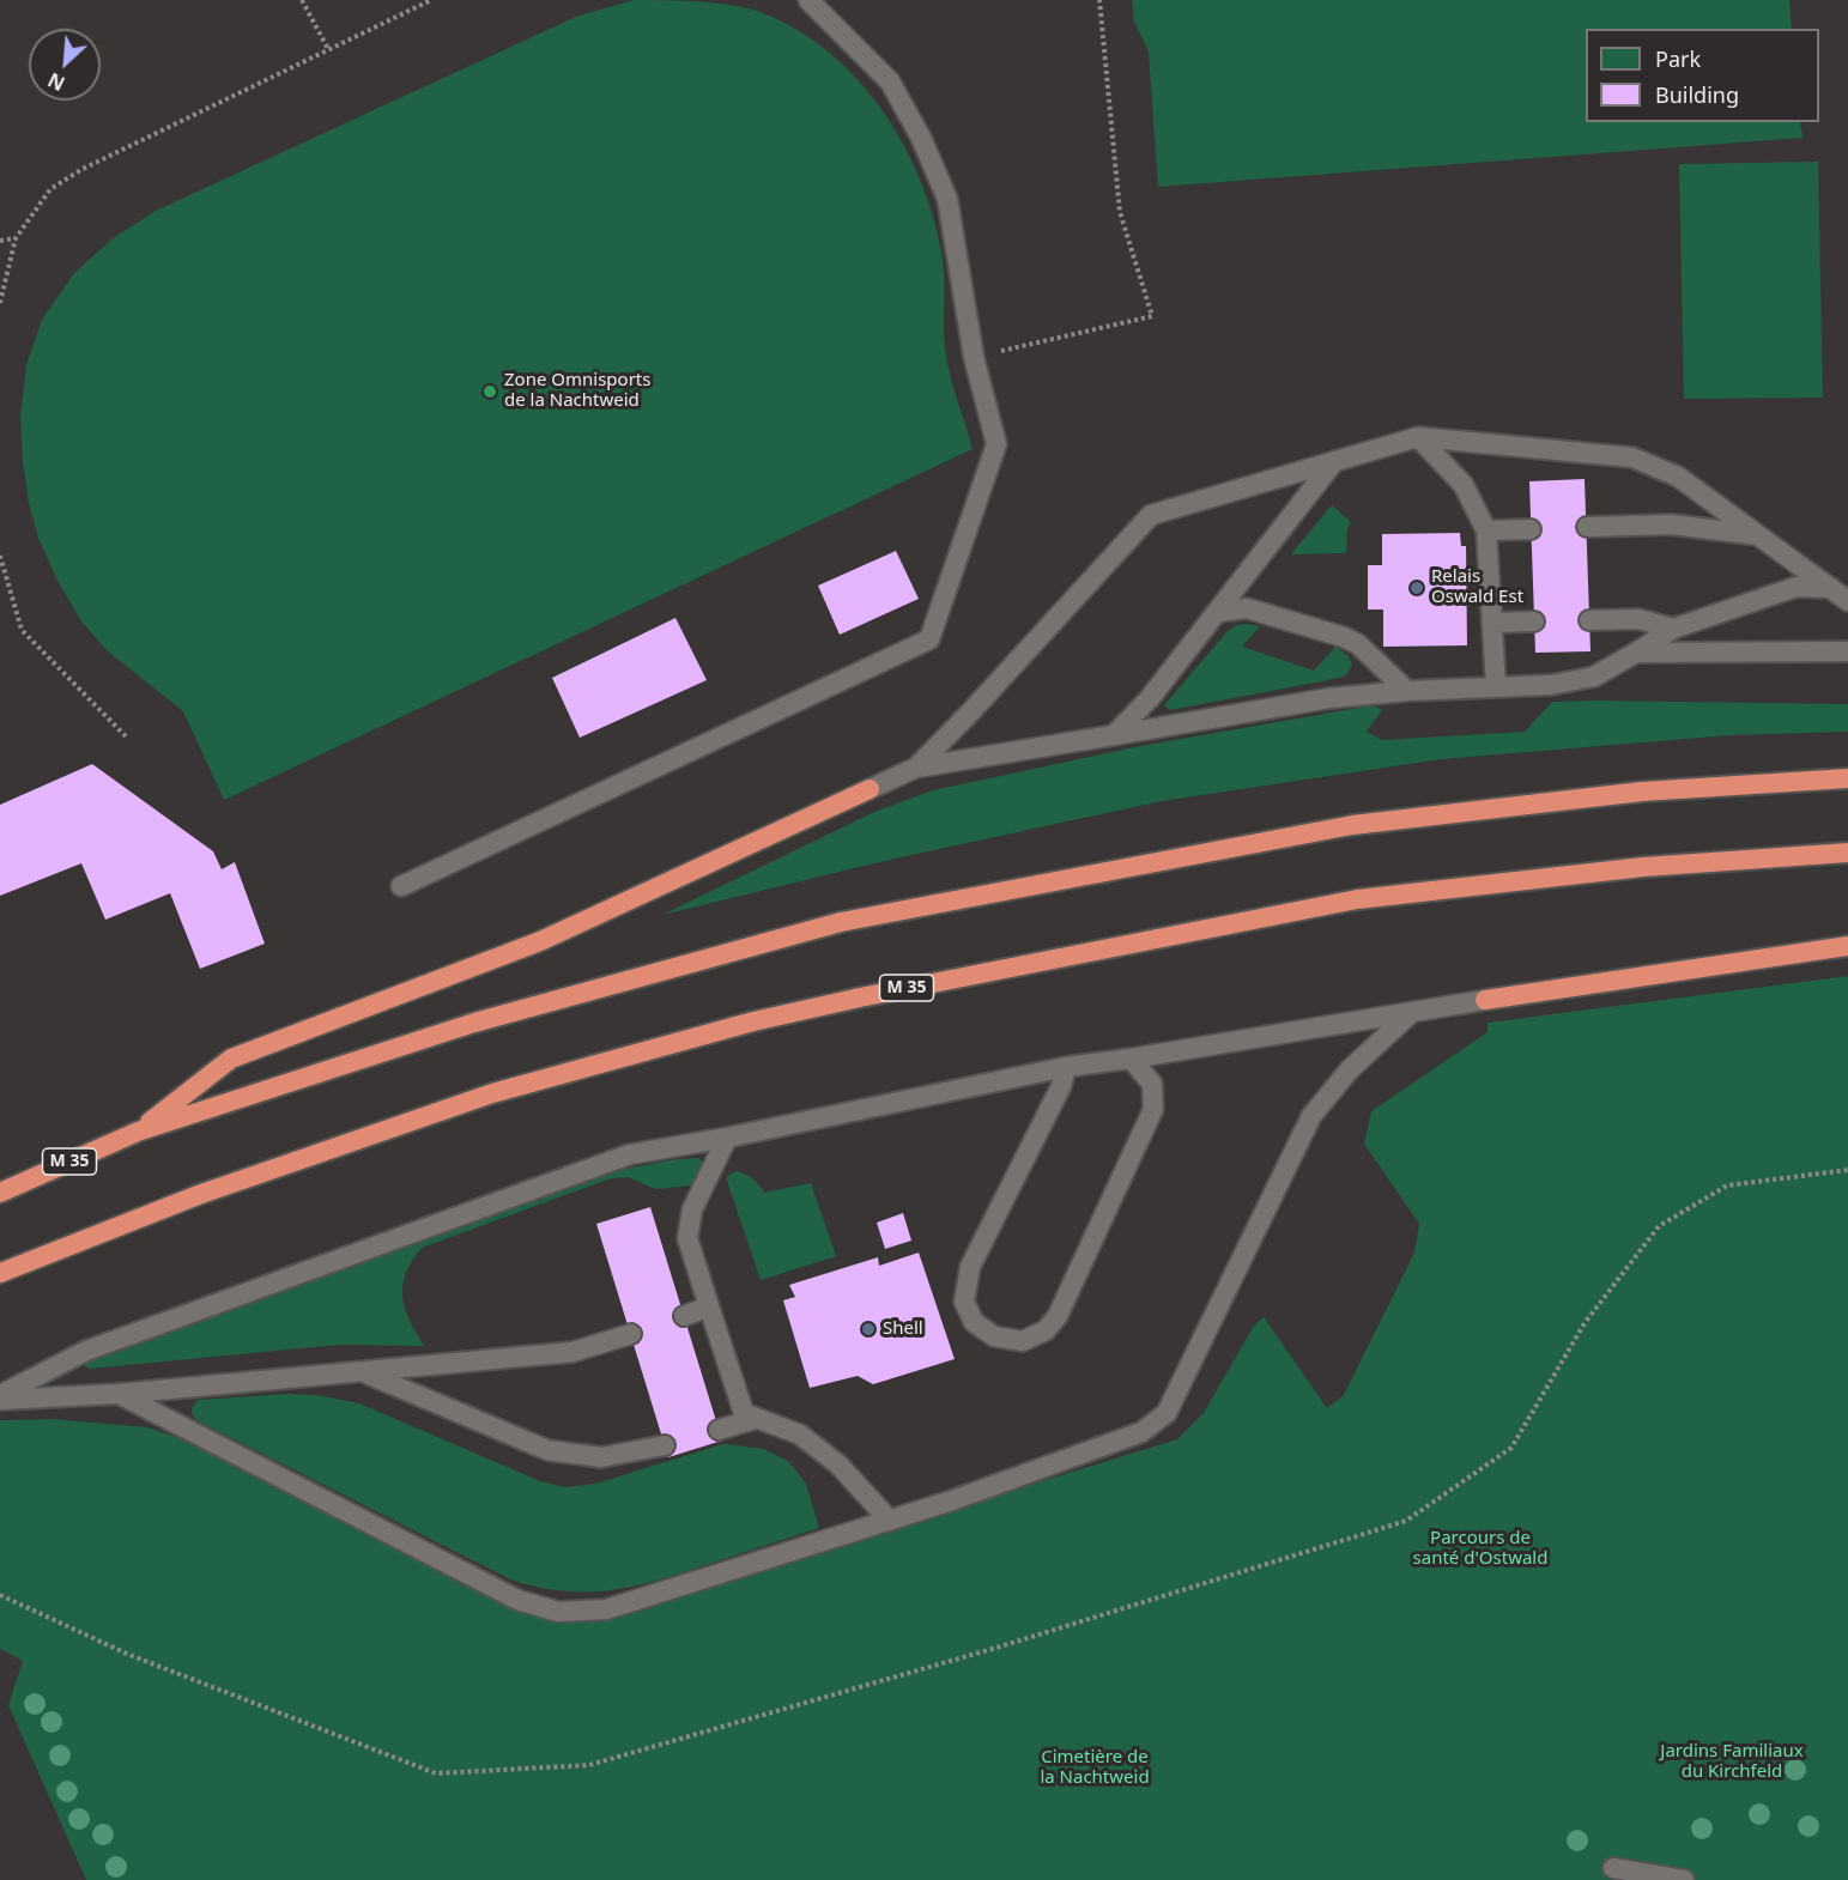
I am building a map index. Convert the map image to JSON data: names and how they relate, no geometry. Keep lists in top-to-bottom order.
{
  "streets": {
    "highway": ["M 35"]
  },
  "parks": ["Parcours de santé d'Ostwald", "Jardins Familiaux du Kirchfeld", "Cimetière de la Nachtweid"],
  "places": ["Zone Omnisports de la Nachtweid", "Relais Oswald Est", "Shell"],
  "legend": ["Park", "Building"],
  "north": "bottom left"
}
